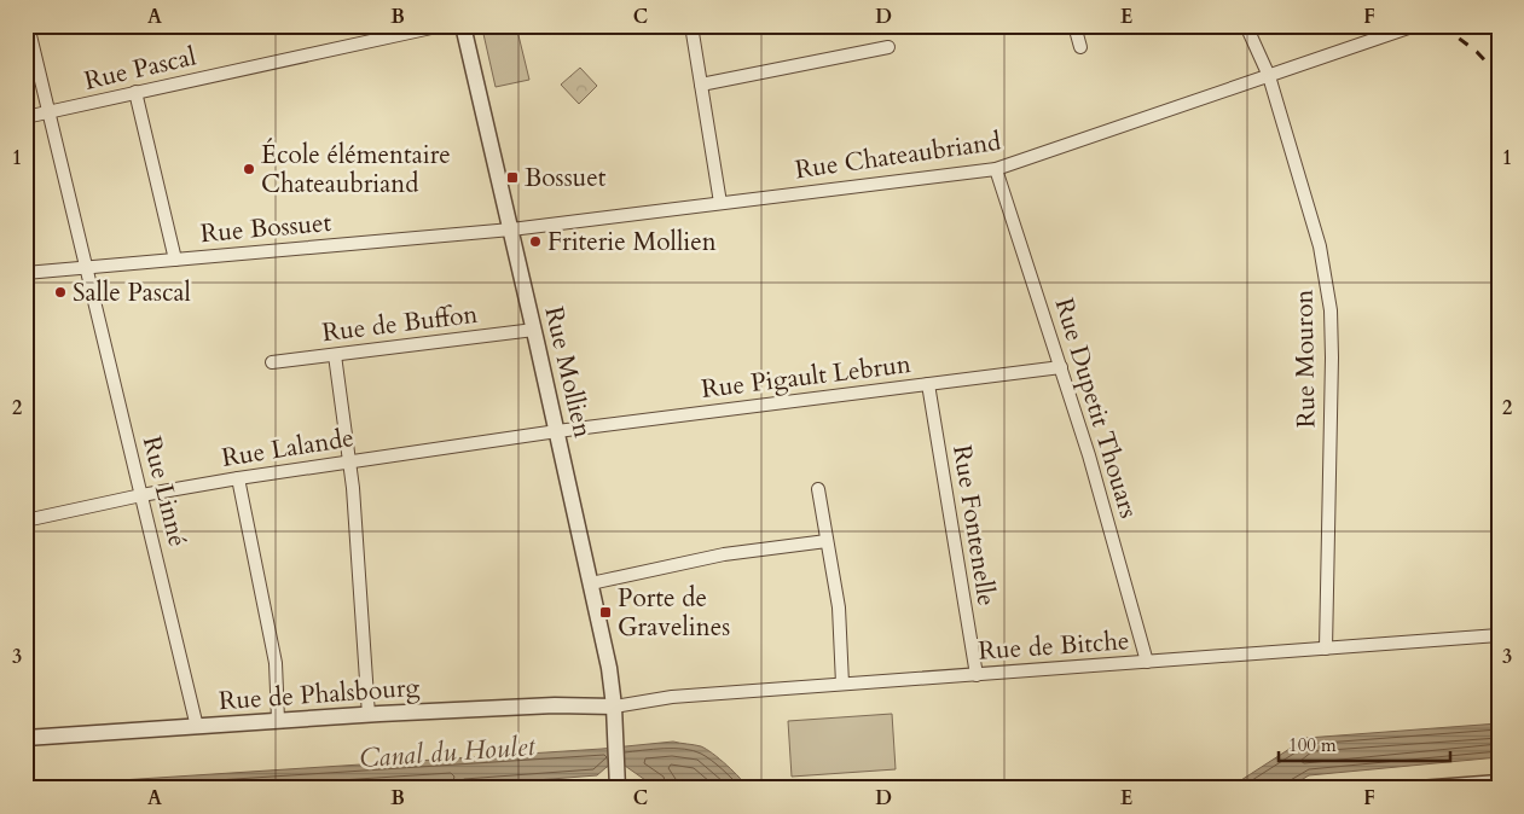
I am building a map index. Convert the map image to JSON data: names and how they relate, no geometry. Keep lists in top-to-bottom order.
{
  "streets": {
    "street": [
      "Rue Pascal",
      "Rue Chateaubriand",
      "Rue Bossuet",
      "Rue de Buffon",
      "Rue Mouron",
      "Rue Mollien",
      "Rue Pigault Lebrun",
      "Rue Dupetit Thouars",
      "Rue Lalande",
      "Rue Linné",
      "Rue Fontenelle",
      "Rue de Bitche",
      "Rue de Phalsbourg"
    ]
  },
  "crossings": [
    ["Rue Pascal", "Rue Linné"],
    ["Rue Chateaubriand", "Rue Bossuet"],
    ["Rue Chateaubriand", "Rue Mouron"],
    ["Rue Chateaubriand", "Rue Mollien"],
    ["Rue Chateaubriand", "Rue Dupetit Thouars"],
    ["Rue Bossuet", "Rue Mollien"],
    ["Rue Bossuet", "Rue Linné"],
    ["Rue de Buffon", "Rue Mollien"],
    ["Rue Mouron", "Rue de Bitche"],
    ["Rue Mollien", "Rue Pigault Lebrun"],
    ["Rue Mollien", "Rue Lalande"],
    ["Rue Mollien", "Rue de Bitche"],
    ["Rue Mollien", "Rue de Phalsbourg"],
    ["Rue Pigault Lebrun", "Rue Dupetit Thouars"],
    ["Rue Pigault Lebrun", "Rue Lalande"],
    ["Rue Pigault Lebrun", "Rue Fontenelle"],
    ["Rue Dupetit Thouars", "Rue de Bitche"],
    ["Rue Lalande", "Rue Linné"],
    ["Rue Linné", "Rue de Phalsbourg"],
    ["Rue Fontenelle", "Rue de Bitche"],
    ["Rue de Bitche", "Rue de Phalsbourg"]
  ],
  "water": ["Canal du Houlet"],
  "places": {
    "other": ["École élémentaire Chateaubriand", "Friterie Mollien", "Salle Pascal"],
    "transit": ["Bossuet", "Porte de Gravelines"]
  },
  "scale_bar": "100 m",
  "grid": {
    "columns": [
      "A",
      "B",
      "C",
      "D",
      "E",
      "F"
    ],
    "rows": ["1", "2", "3"]
  }
}
